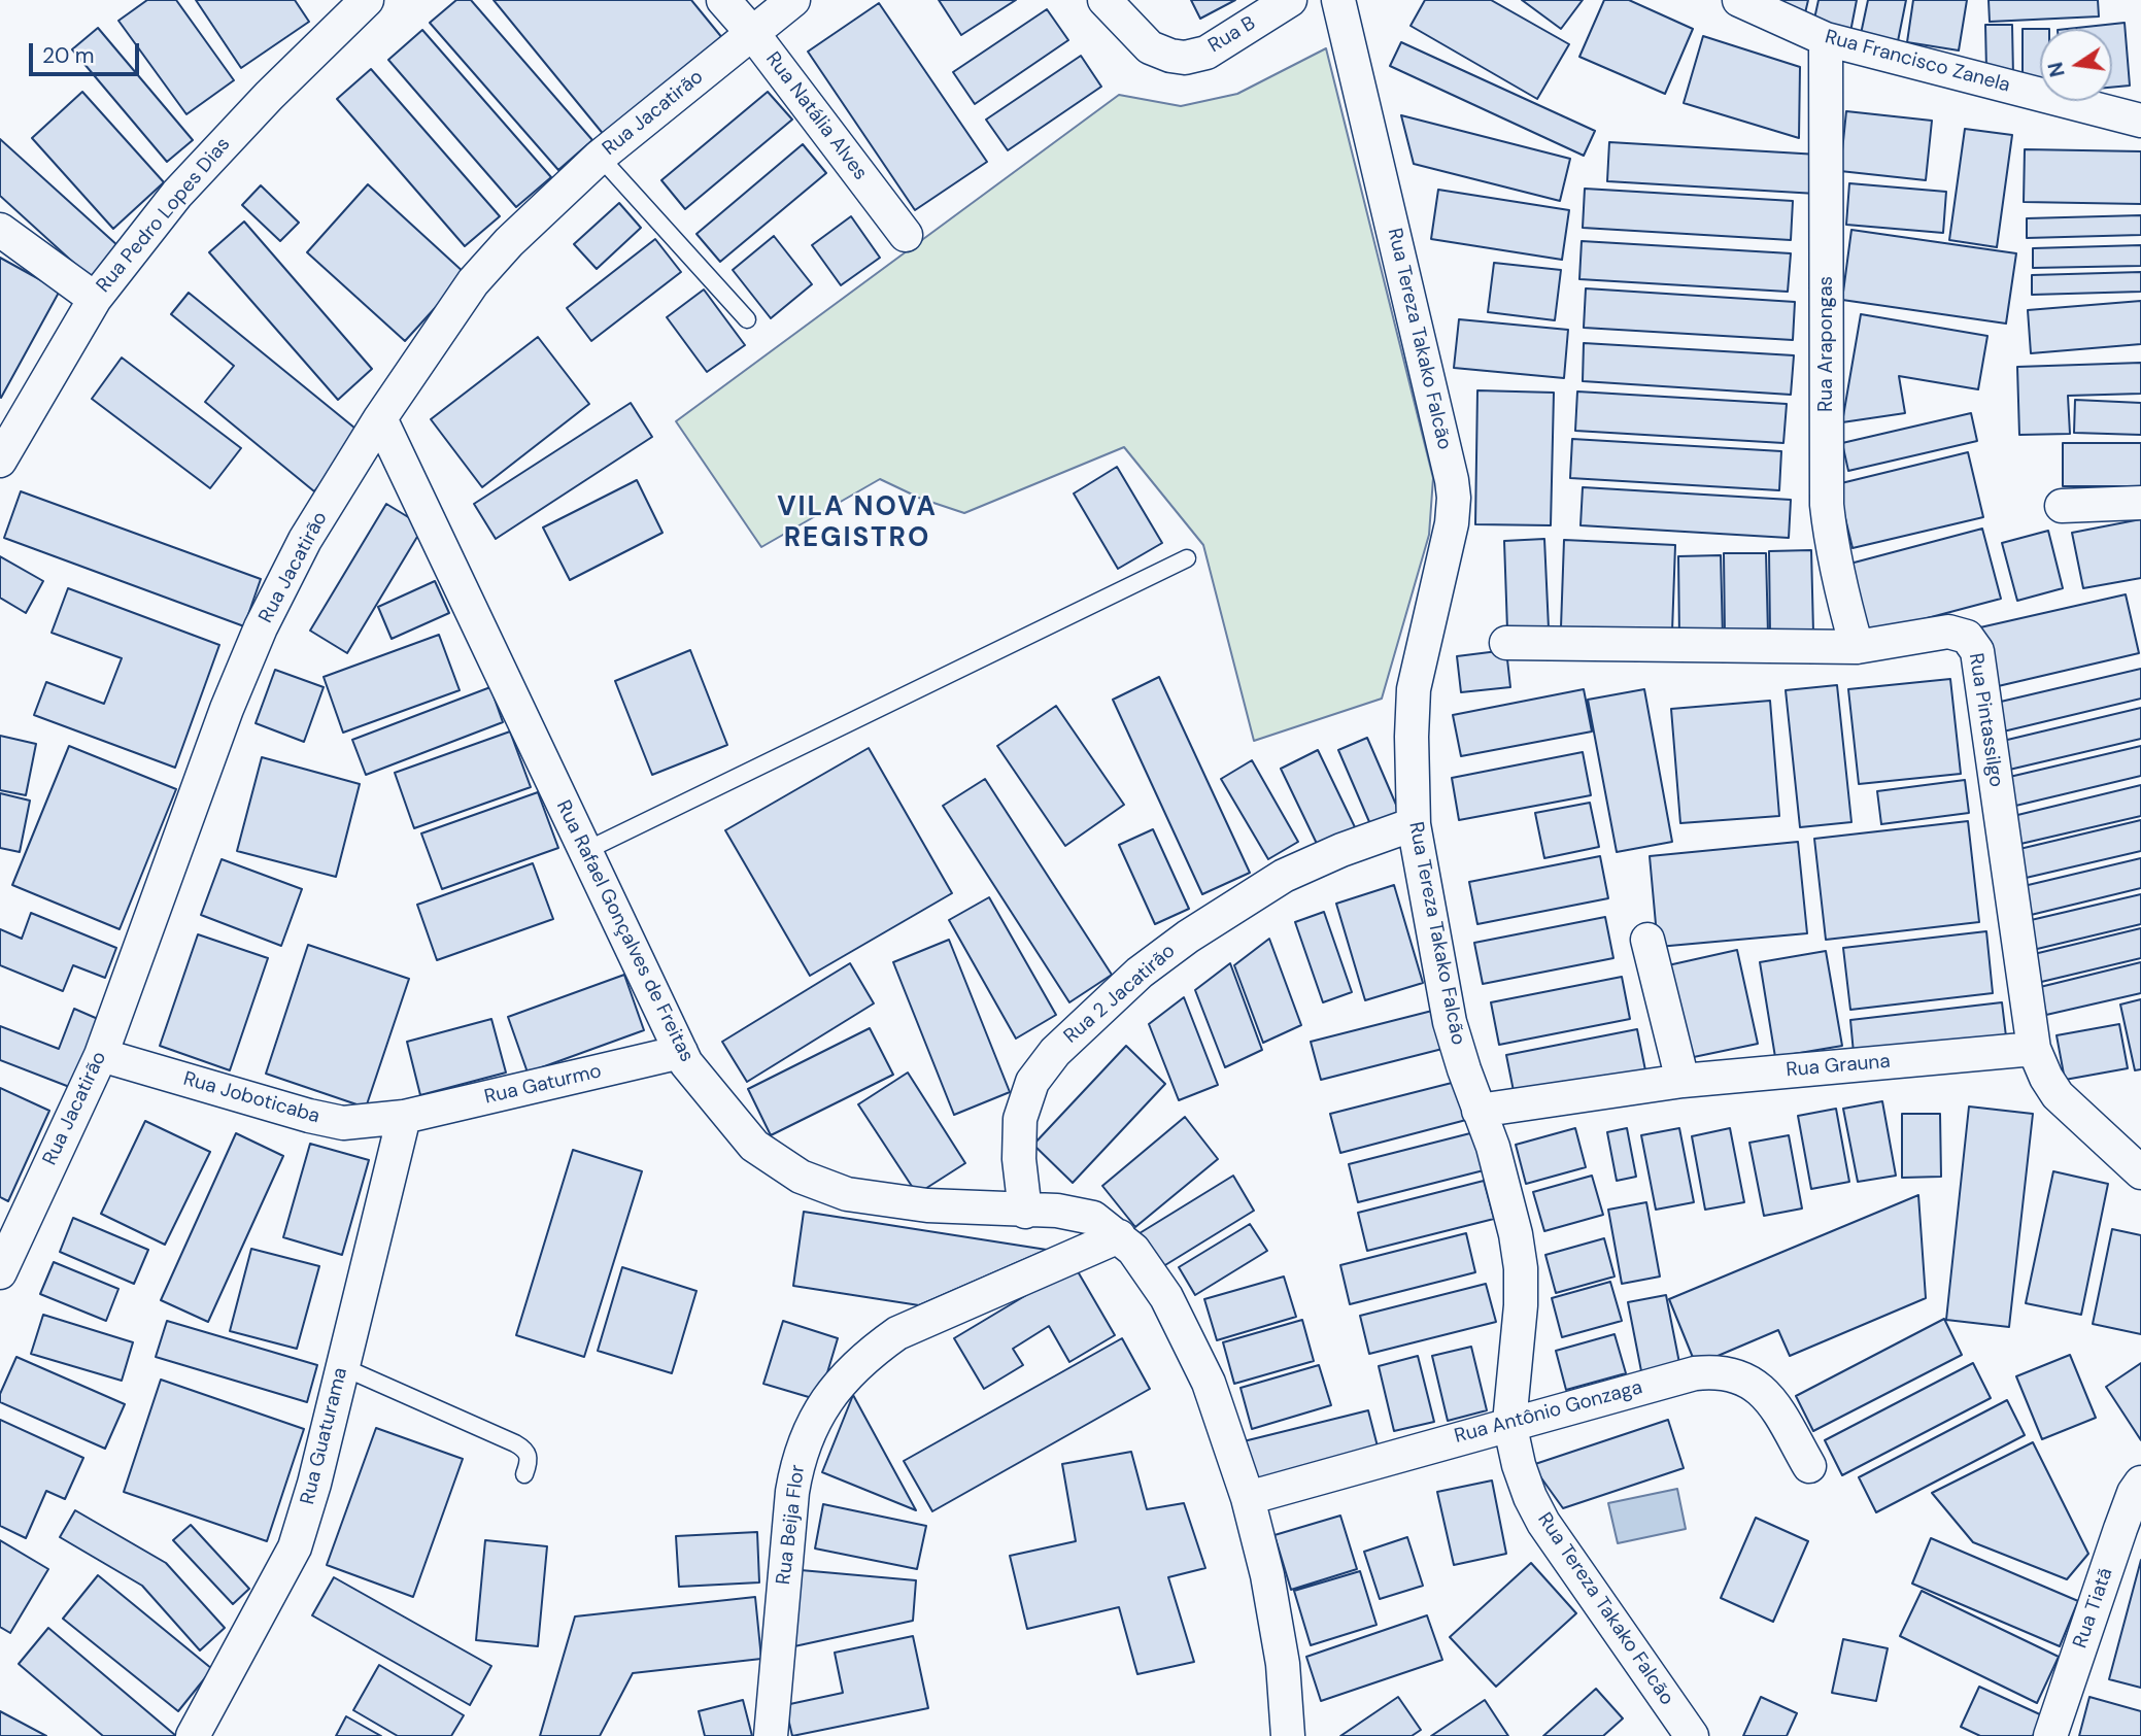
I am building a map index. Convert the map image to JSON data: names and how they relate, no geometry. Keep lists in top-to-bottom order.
{
  "streets": {
    "street": [
      "Rua B",
      "Rua Francisco Zanela",
      "Rua Jacatirão",
      "Rua Natália Alves",
      "Rua Pedro Lopes Dias",
      "Rua Tereza Takako Falcão",
      "Rua Arapongas",
      "Rua Pintassilgo",
      "Rua Rafael Gonçalves de Freitas",
      "Rua 2 Jacatirão",
      "Rua Grauna",
      "Rua Gaturmo",
      "Rua Joboticaba",
      "Rua Antônio Gonzaga",
      "Rua Guaturama",
      "Rua Beija Flor",
      "Rua Tiatã"
    ]
  },
  "crossings": [
    ["Rua Francisco Zanela", "Rua Arapongas"],
    ["Rua Jacatirão", "Rua Natália Alves"],
    ["Rua Jacatirão", "Rua Rafael Gonçalves de Freitas"],
    ["Rua Jacatirão", "Rua Joboticaba"],
    ["Rua Tereza Takako Falcão", "Rua 2 Jacatirão"],
    ["Rua Tereza Takako Falcão", "Rua Grauna"],
    ["Rua Tereza Takako Falcão", "Rua Antônio Gonzaga"],
    ["Rua Arapongas", "Rua Pintassilgo"],
    ["Rua Pintassilgo", "Rua Grauna"],
    ["Rua Rafael Gonçalves de Freitas", "Rua 2 Jacatirão"],
    ["Rua Rafael Gonçalves de Freitas", "Rua Gaturmo"],
    ["Rua Rafael Gonçalves de Freitas", "Rua Antônio Gonzaga"],
    ["Rua Rafael Gonçalves de Freitas", "Rua Beija Flor"],
    ["Rua Gaturmo", "Rua Joboticaba"],
    ["Rua Gaturmo", "Rua Guaturama"],
    ["Rua Joboticaba", "Rua Guaturama"]
  ],
  "districts": ["VILA NOVA REGISTRO"],
  "scale_bar": "20 m",
  "north": "left"
}
